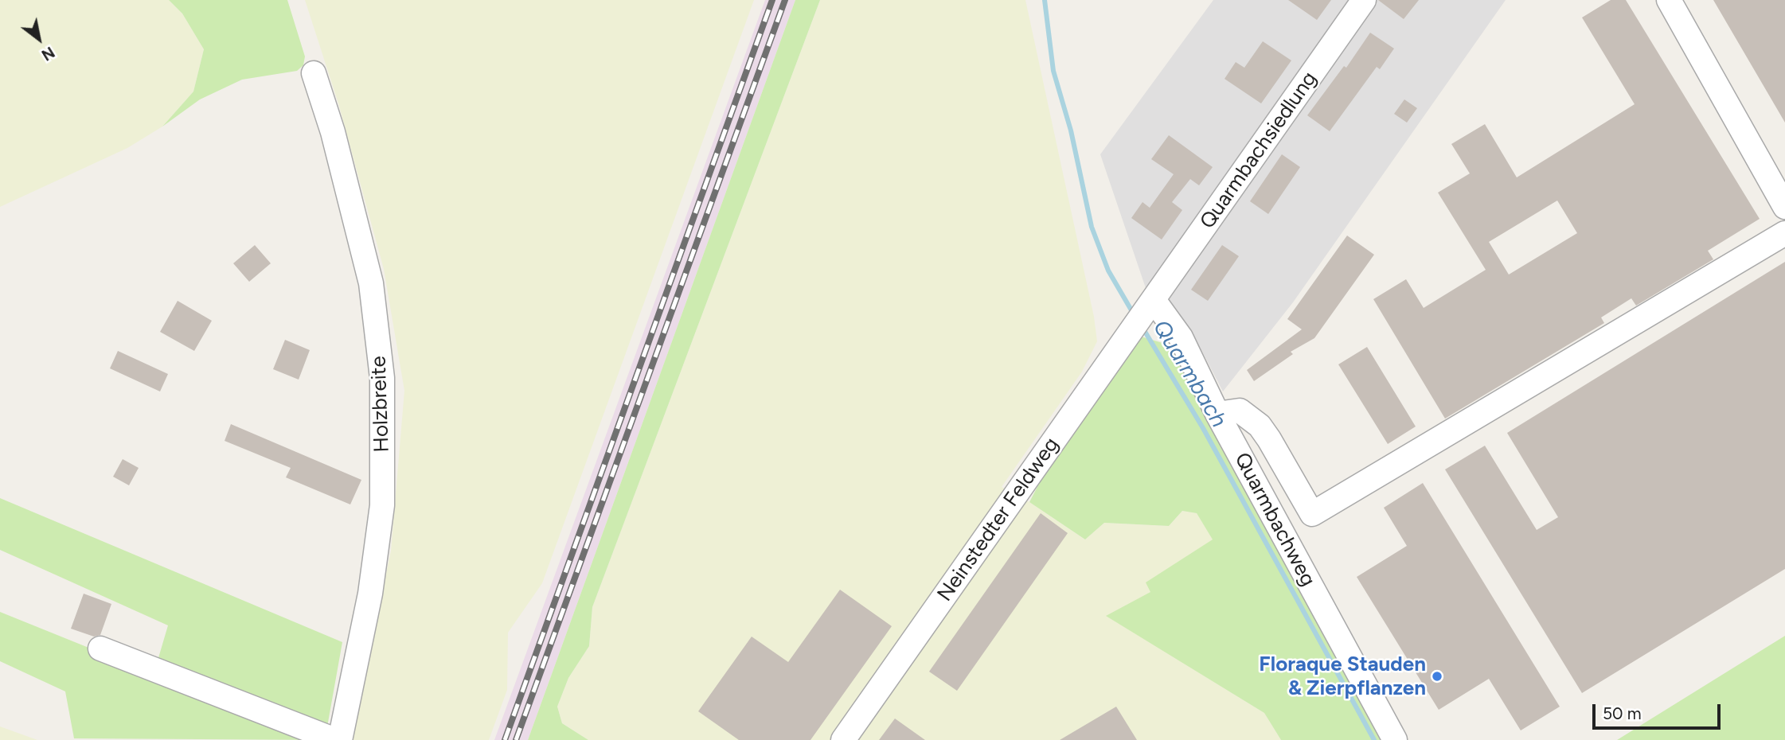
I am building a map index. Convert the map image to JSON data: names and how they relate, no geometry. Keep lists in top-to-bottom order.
{
  "streets": {
    "street": [
      "Quarmbachsiedlung",
      "Holzbreite",
      "Neinstedter Feldweg",
      "Quarmbachweg"
    ]
  },
  "crossings": [
    ["Quarmbachsiedlung", "Neinstedter Feldweg"],
    ["Quarmbachsiedlung", "Quarmbachweg"],
    ["Neinstedter Feldweg", "Quarmbachweg"]
  ],
  "water": ["Quarmbach"],
  "places": ["Floraque Stauden & Zierpflanzen"],
  "scale_bar": "50 m",
  "north": "bottom right"
}
